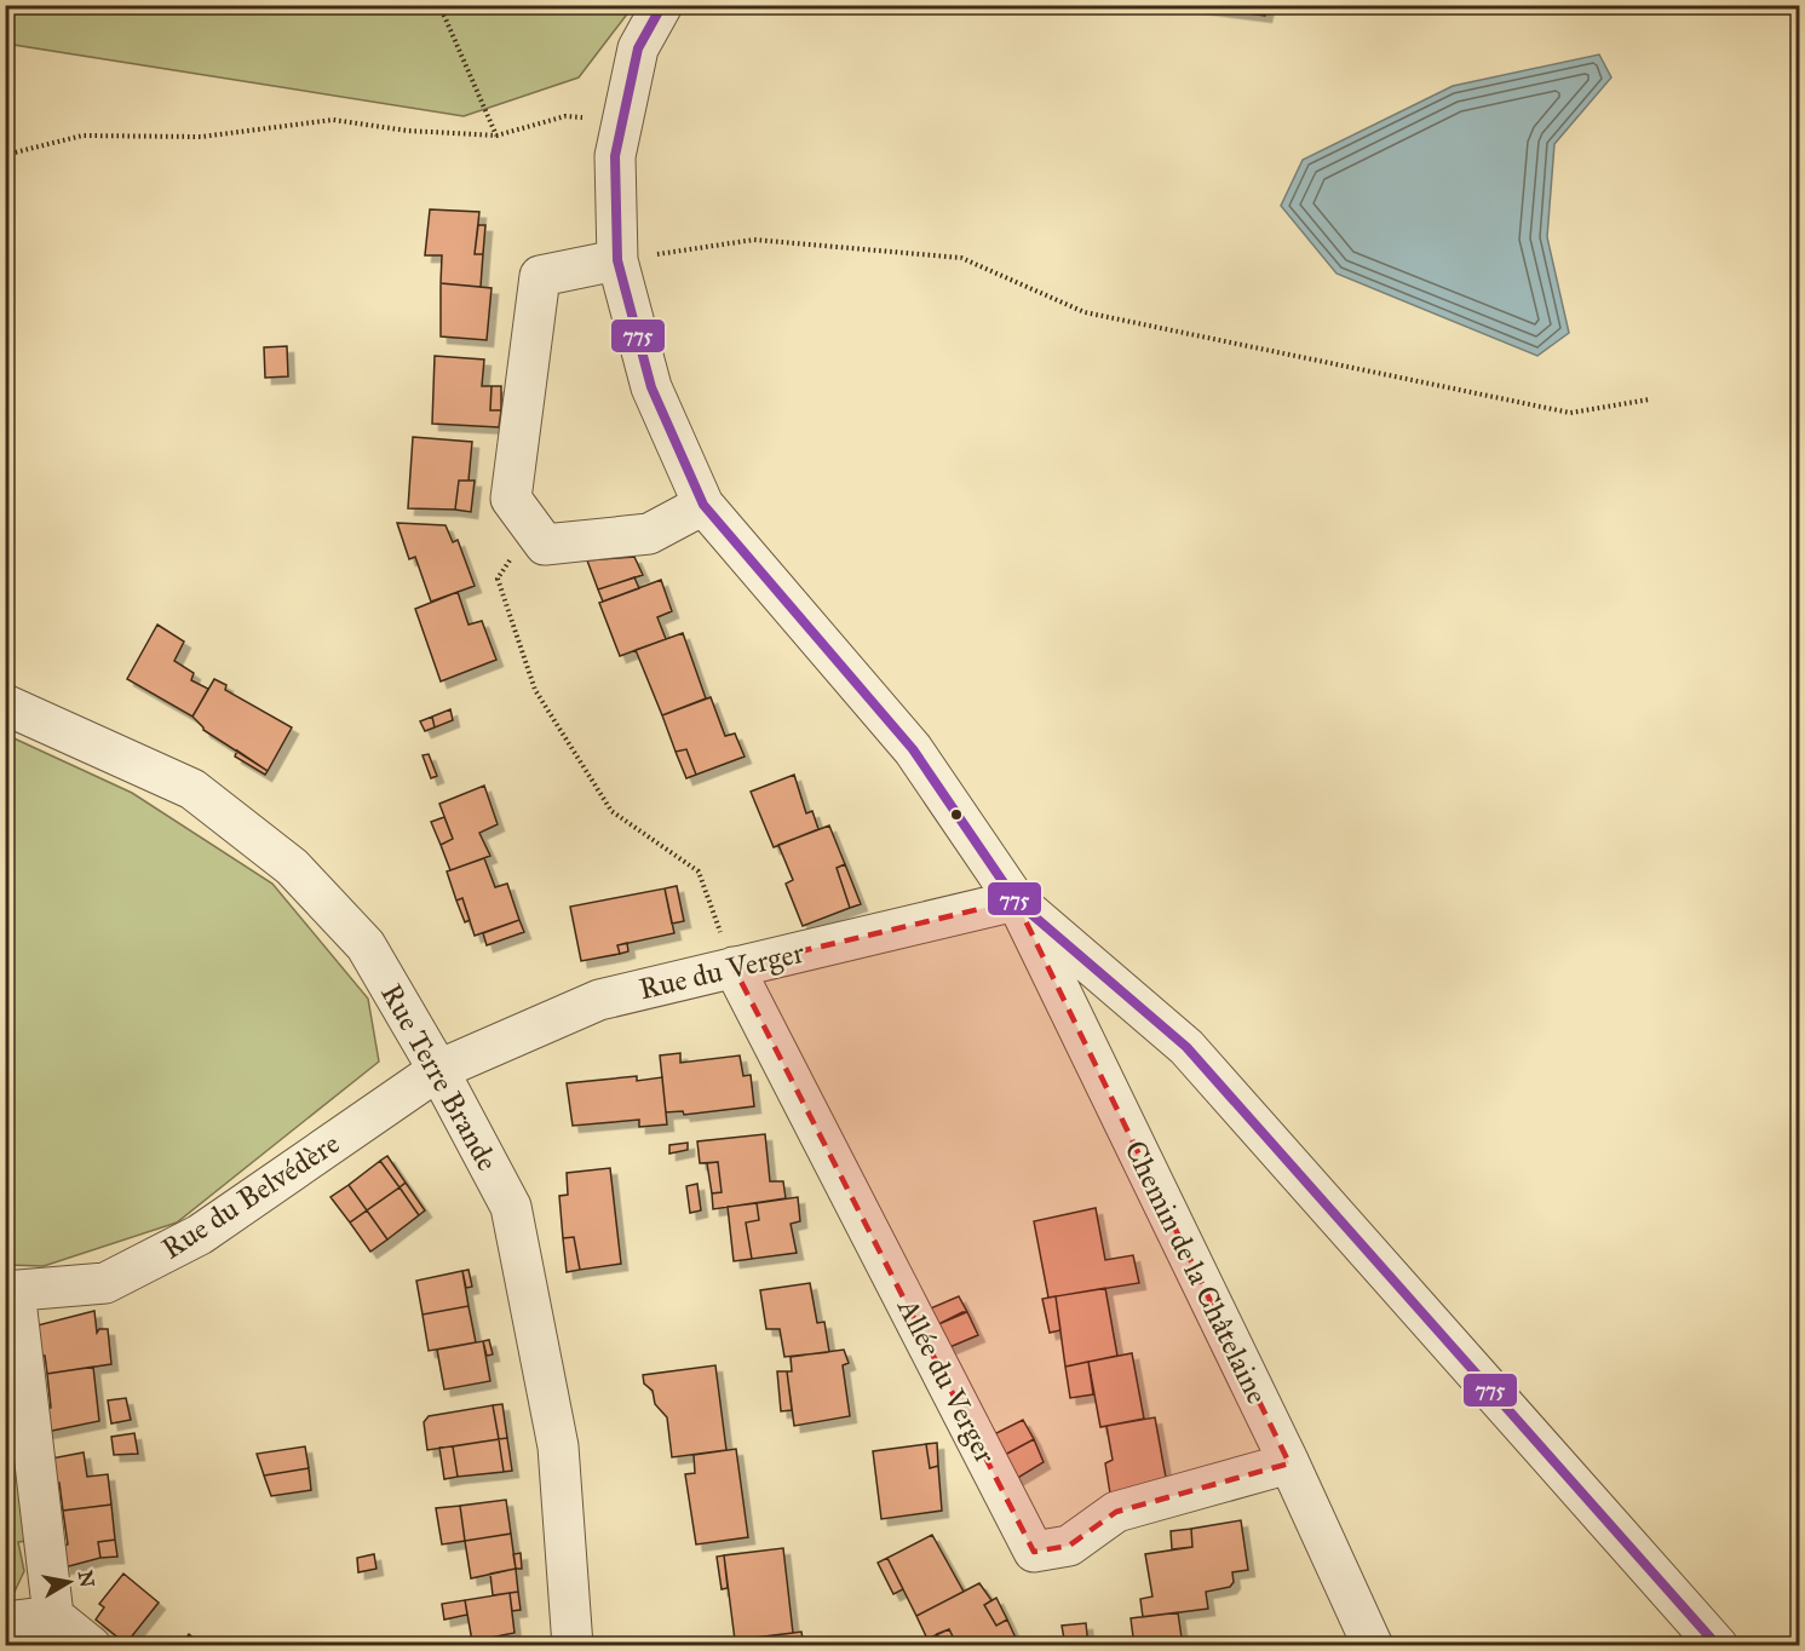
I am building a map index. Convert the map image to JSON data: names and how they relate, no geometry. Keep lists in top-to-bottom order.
{
  "streets": {
    "street": [
      "Rue du Verger",
      "Rue Terre Brande",
      "Rue du Belvédère",
      "Chemin de la Châtelaine",
      "Allée du Verger"
    ]
  },
  "crossings": [
    ["Rue du Verger", "Rue Terre Brande"],
    ["Rue du Verger", "Rue du Belvédère"],
    ["Rue du Verger", "Chemin de la Châtelaine"],
    ["Rue du Verger", "Allée du Verger"],
    ["Rue Terre Brande", "Rue du Belvédère"],
    ["Chemin de la Châtelaine", "Allée du Verger"]
  ],
  "lines": ["transit line 775"],
  "north": "right"
}
